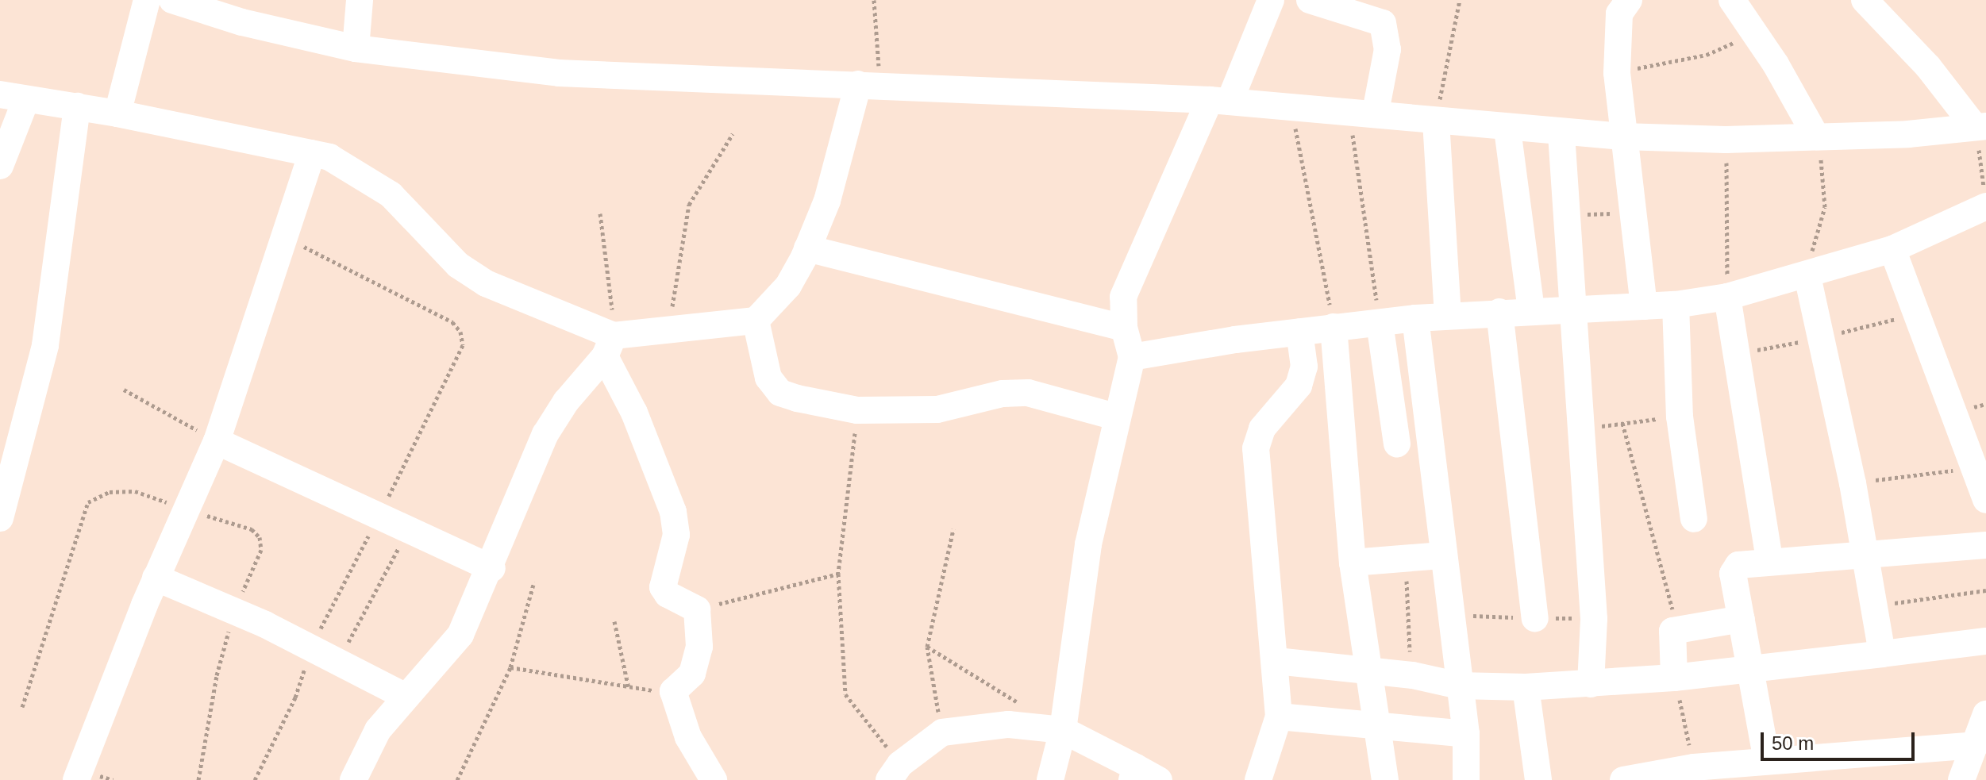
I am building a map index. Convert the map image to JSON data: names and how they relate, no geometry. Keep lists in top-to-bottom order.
{
  "scale_bar": "50 m"
}
